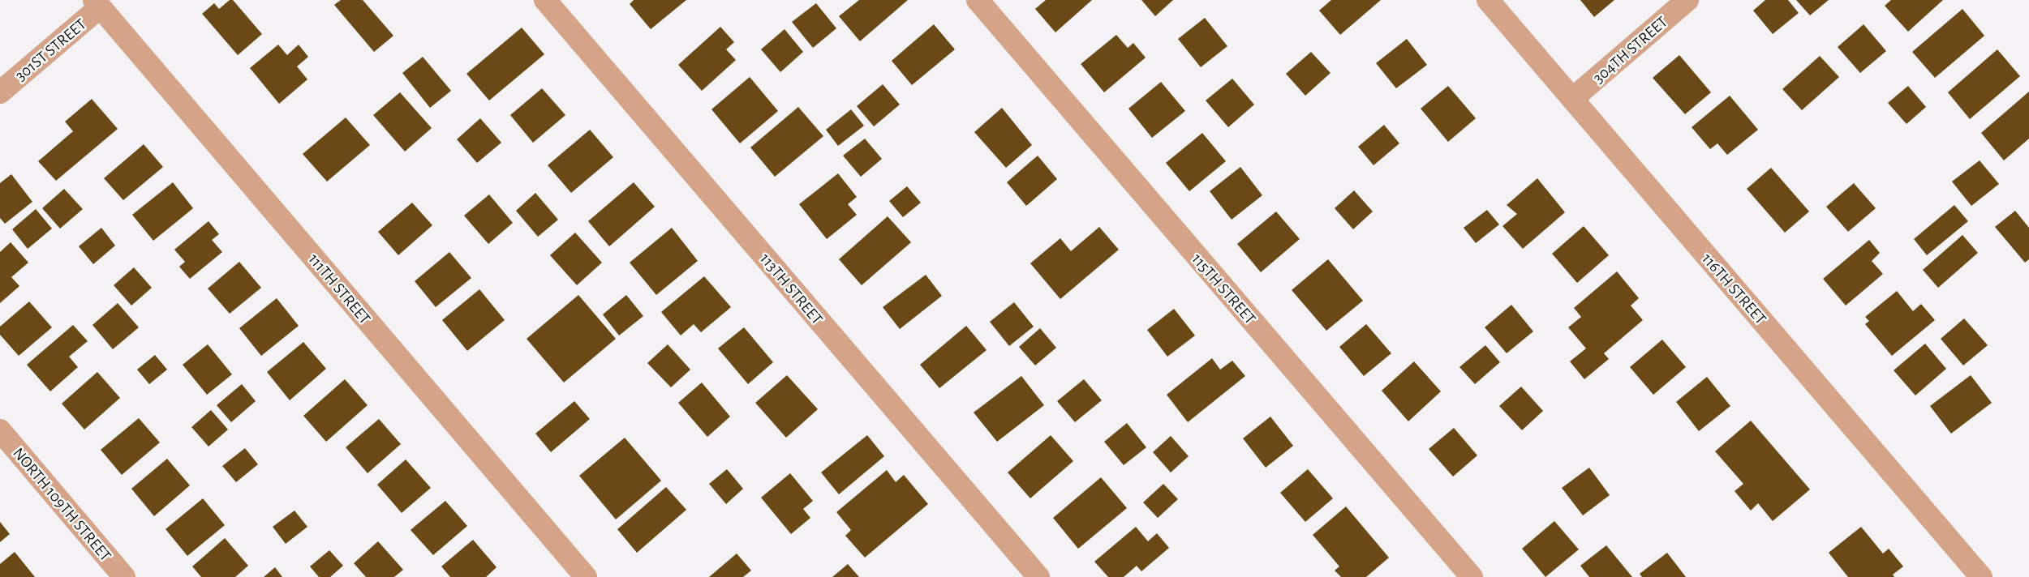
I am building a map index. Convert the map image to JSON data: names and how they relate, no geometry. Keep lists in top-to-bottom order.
{
  "streets": {
    "street": [
      "301ST STREET",
      "304TH STREET",
      "111TH STREET",
      "113TH STREET",
      "115TH STREET",
      "116TH STREET",
      "NORTH 109TH STREET"
    ]
  },
  "crossings": [
    ["301ST STREET", "111TH STREET"],
    ["304TH STREET", "116TH STREET"]
  ]
}
